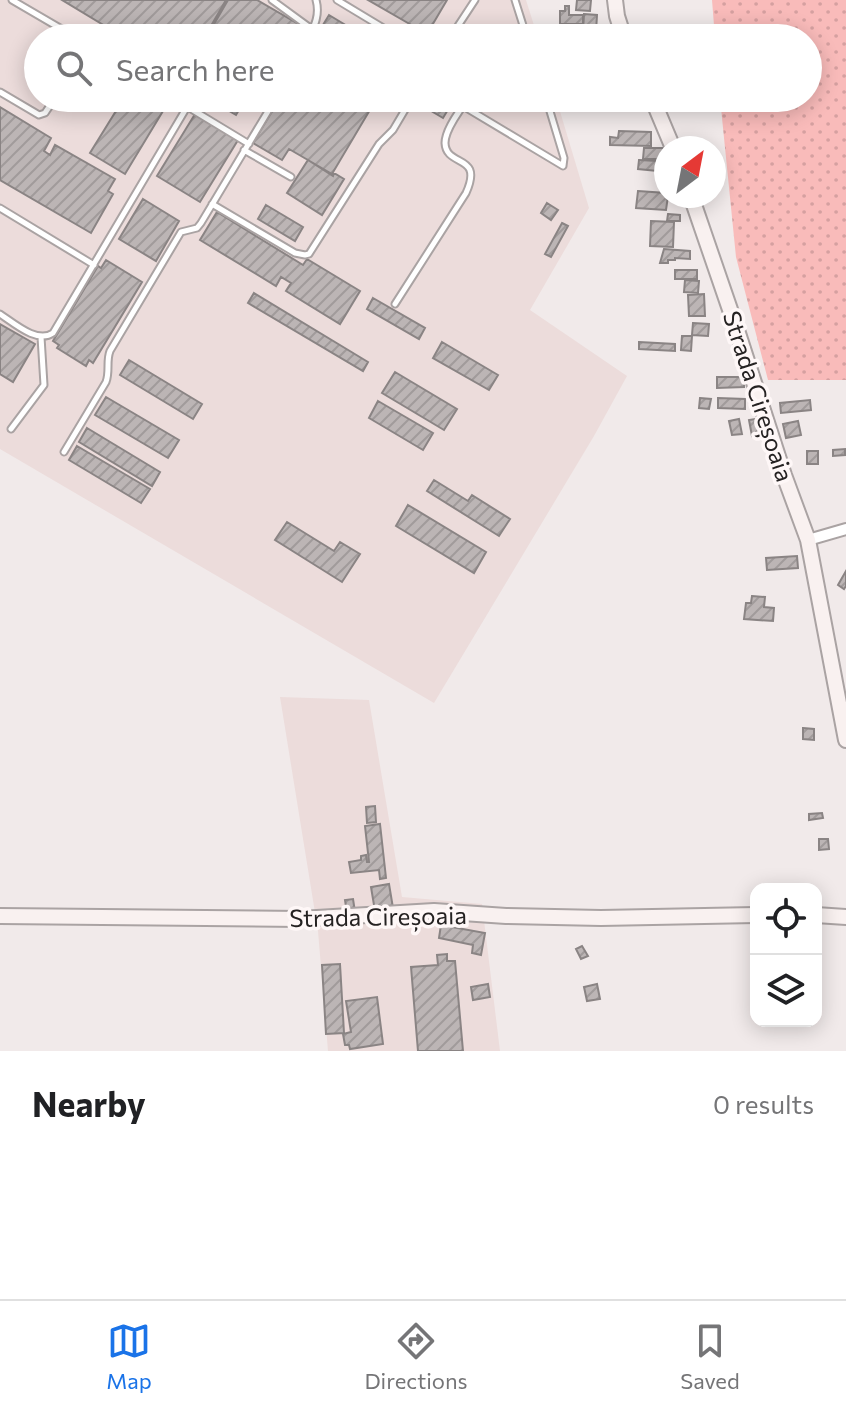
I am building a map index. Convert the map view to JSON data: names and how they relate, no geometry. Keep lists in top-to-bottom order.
{
  "streets": {
    "street": ["Strada Cireșoaia"]
  },
  "north": "top right",
  "page": {
    "search": "Search here",
    "heading": ["Nearby", "0 results"],
    "nav": ["Map", "Directions", "Saved"]
  }
}
